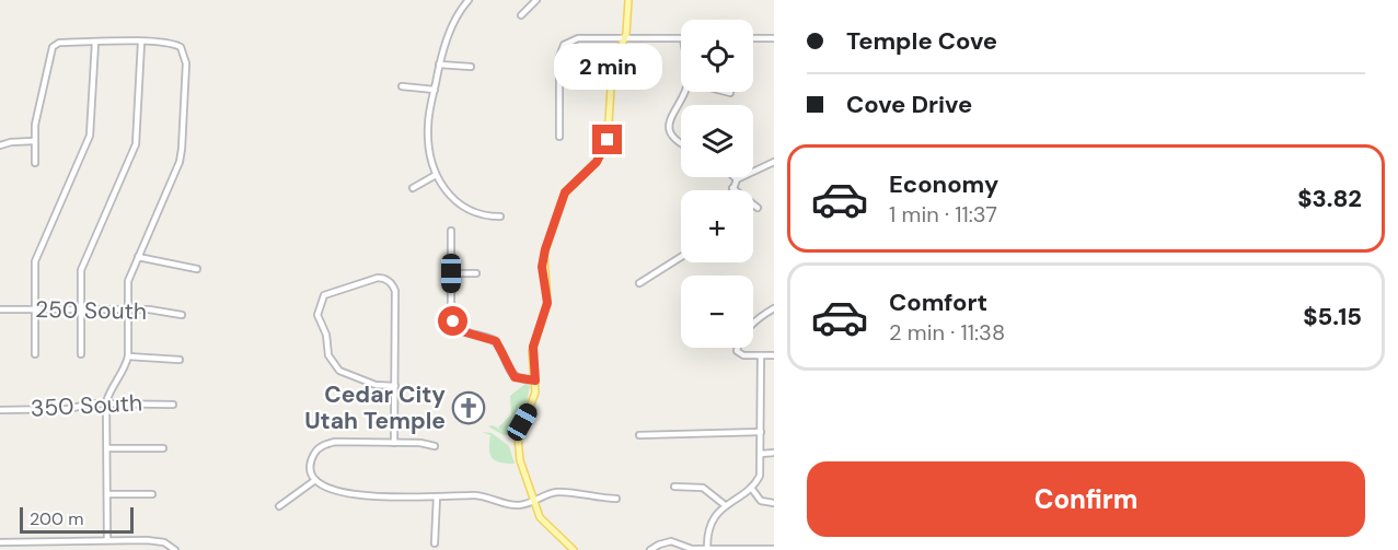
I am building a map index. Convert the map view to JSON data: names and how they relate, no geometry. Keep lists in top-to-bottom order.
{
  "streets": {
    "street": ["250 South", "350 South"]
  },
  "places": {
    "church": ["Cedar City Utah Temple"]
  },
  "scale_bar": "200 m",
  "page": {
    "banner": ["Temple Cove", "Cove Drive"],
    "map_buttons": ["+", "−"],
    "bubble": "2 min",
    "list": [
      {
        "name": "Economy",
        "note": "1 min · 11:37",
        "value": "$3.82"
      },
      {
        "name": "Comfort",
        "note": "2 min · 11:38",
        "value": "$5.15"
      }
    ],
    "buttons": "Confirm",
    "scale": "200 m"
  }
}
